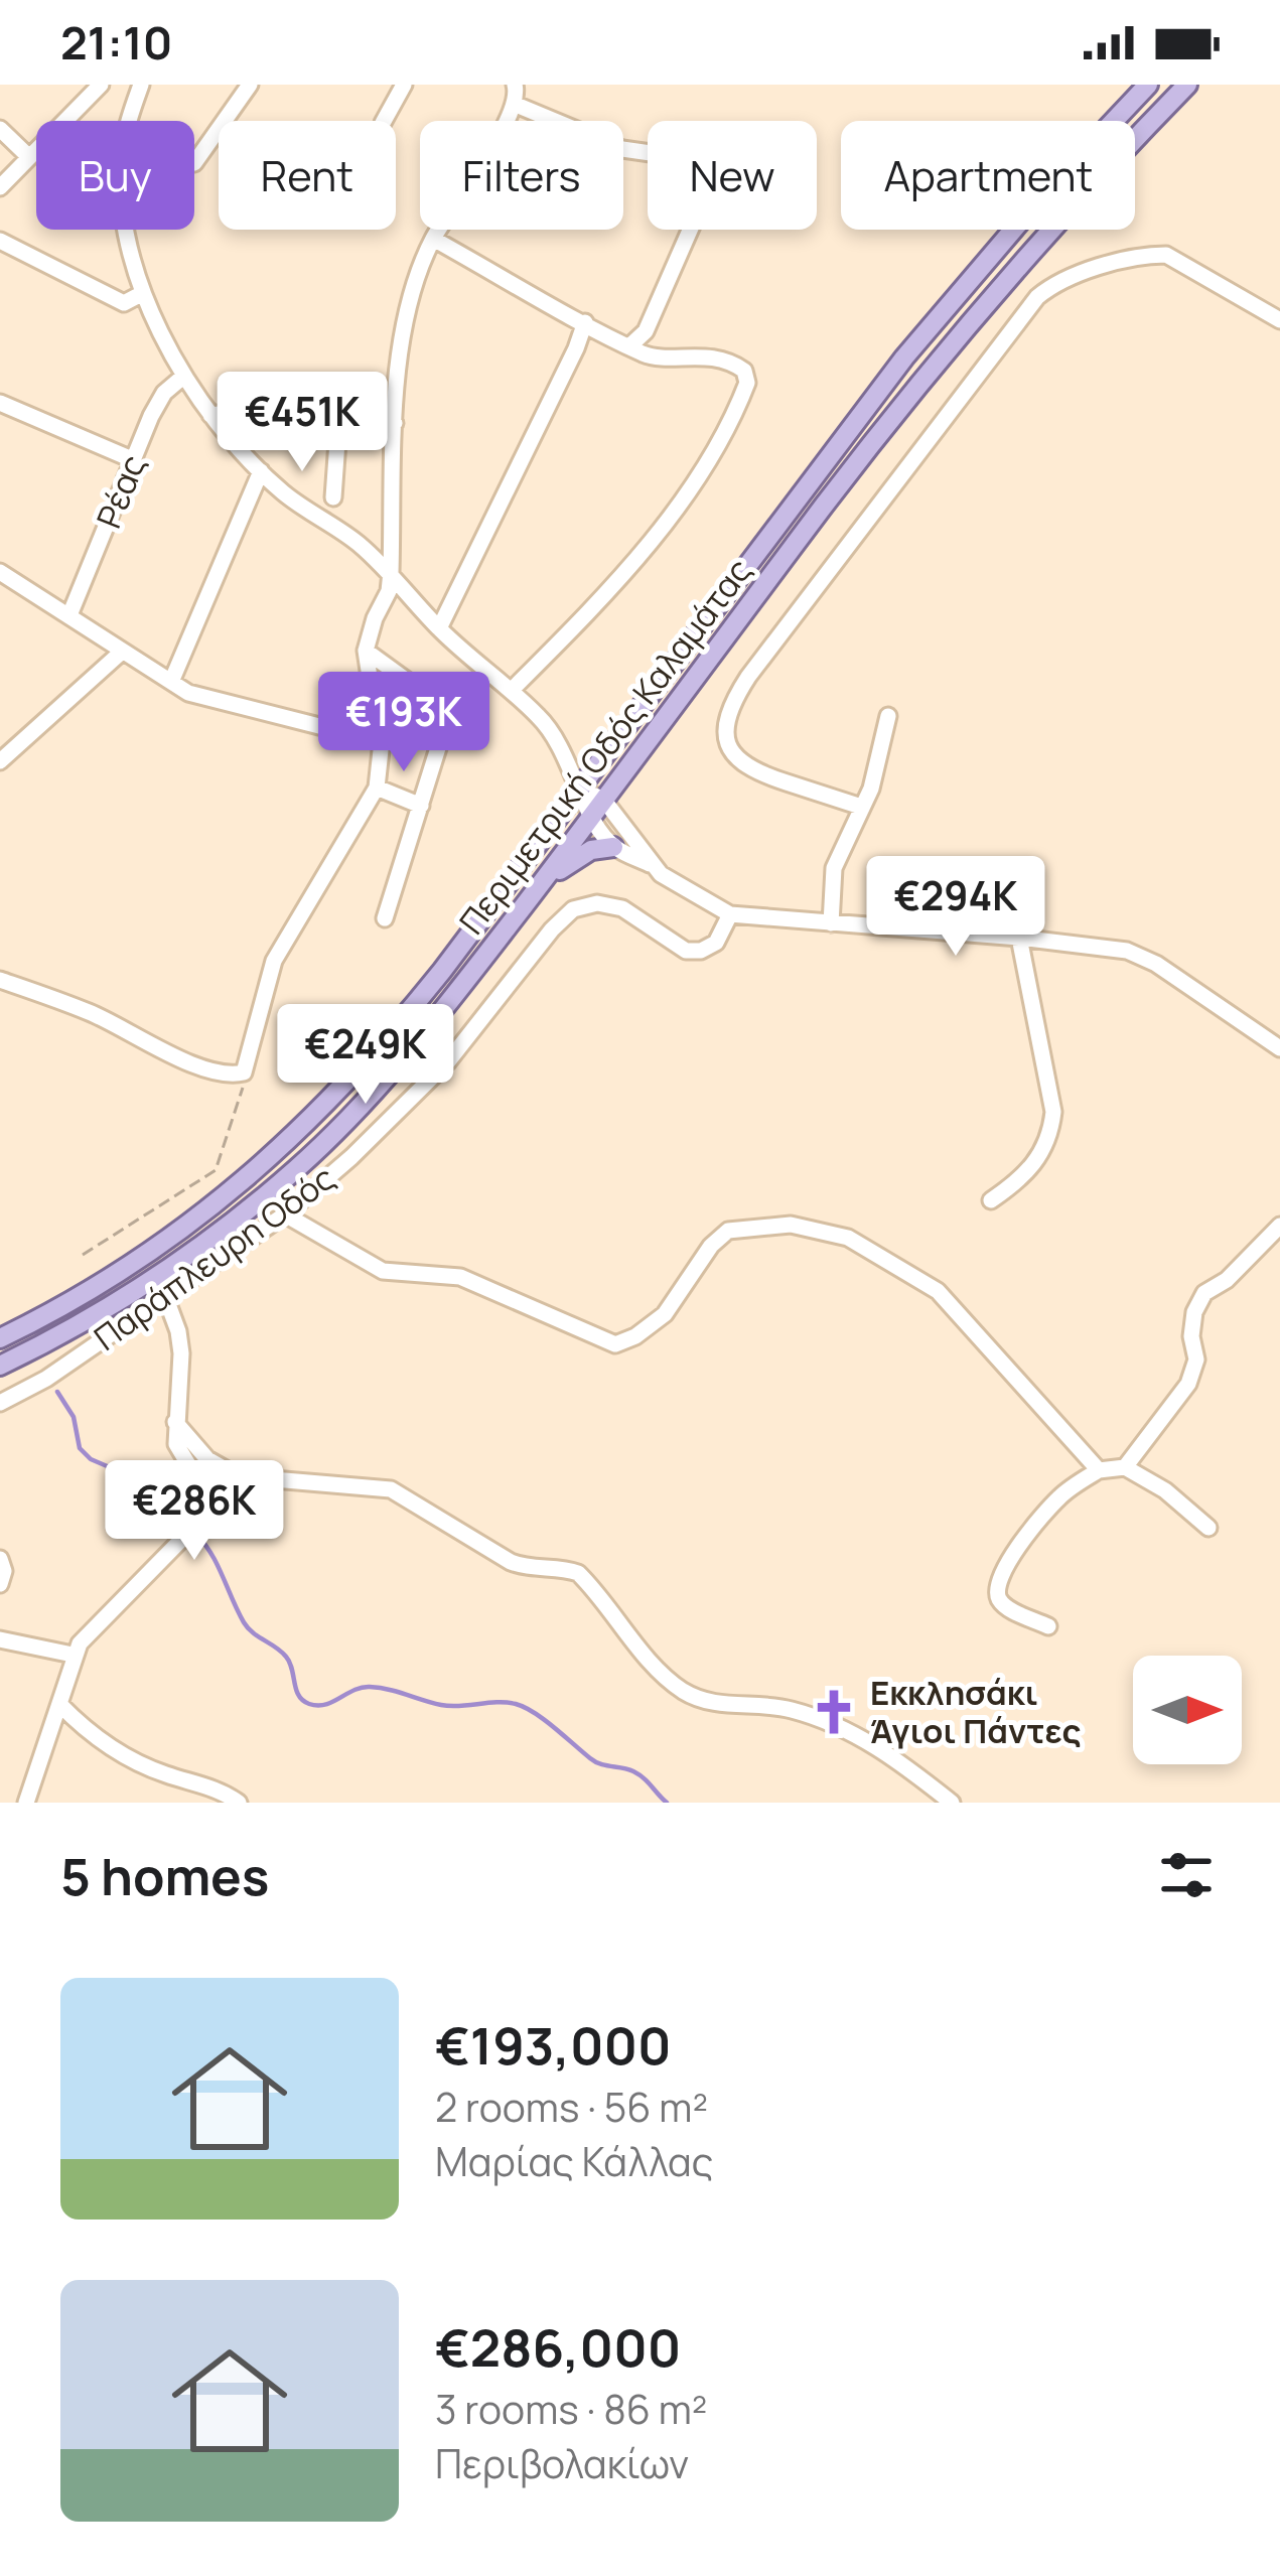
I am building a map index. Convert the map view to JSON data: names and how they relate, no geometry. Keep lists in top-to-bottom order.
{
  "streets": {
    "main road": ["Περιμετρική Οδός Καλαμάτας"],
    "street": ["Ρέας", "Παράπλευρη Οδός"]
  },
  "places": {
    "church": ["Εκκλησάκι Άγιοι Πάντες"]
  },
  "north": "right",
  "page": {
    "status": "21:10",
    "chip": [
      "Buy",
      "Rent",
      "Filters",
      "New",
      "Apartment"
    ],
    "price": [
      "€451K",
      "€193K",
      "€294K",
      "€249K",
      "€286K"
    ],
    "heading": "5 homes",
    "list": [
      {
        "name": "€193,000",
        "note": "2 rooms · 56 m² · Μαρίας Κάλλας"
      },
      {
        "name": "€286,000",
        "note": "3 rooms · 86 m² · Περιβολακίων"
      }
    ]
  }
}
